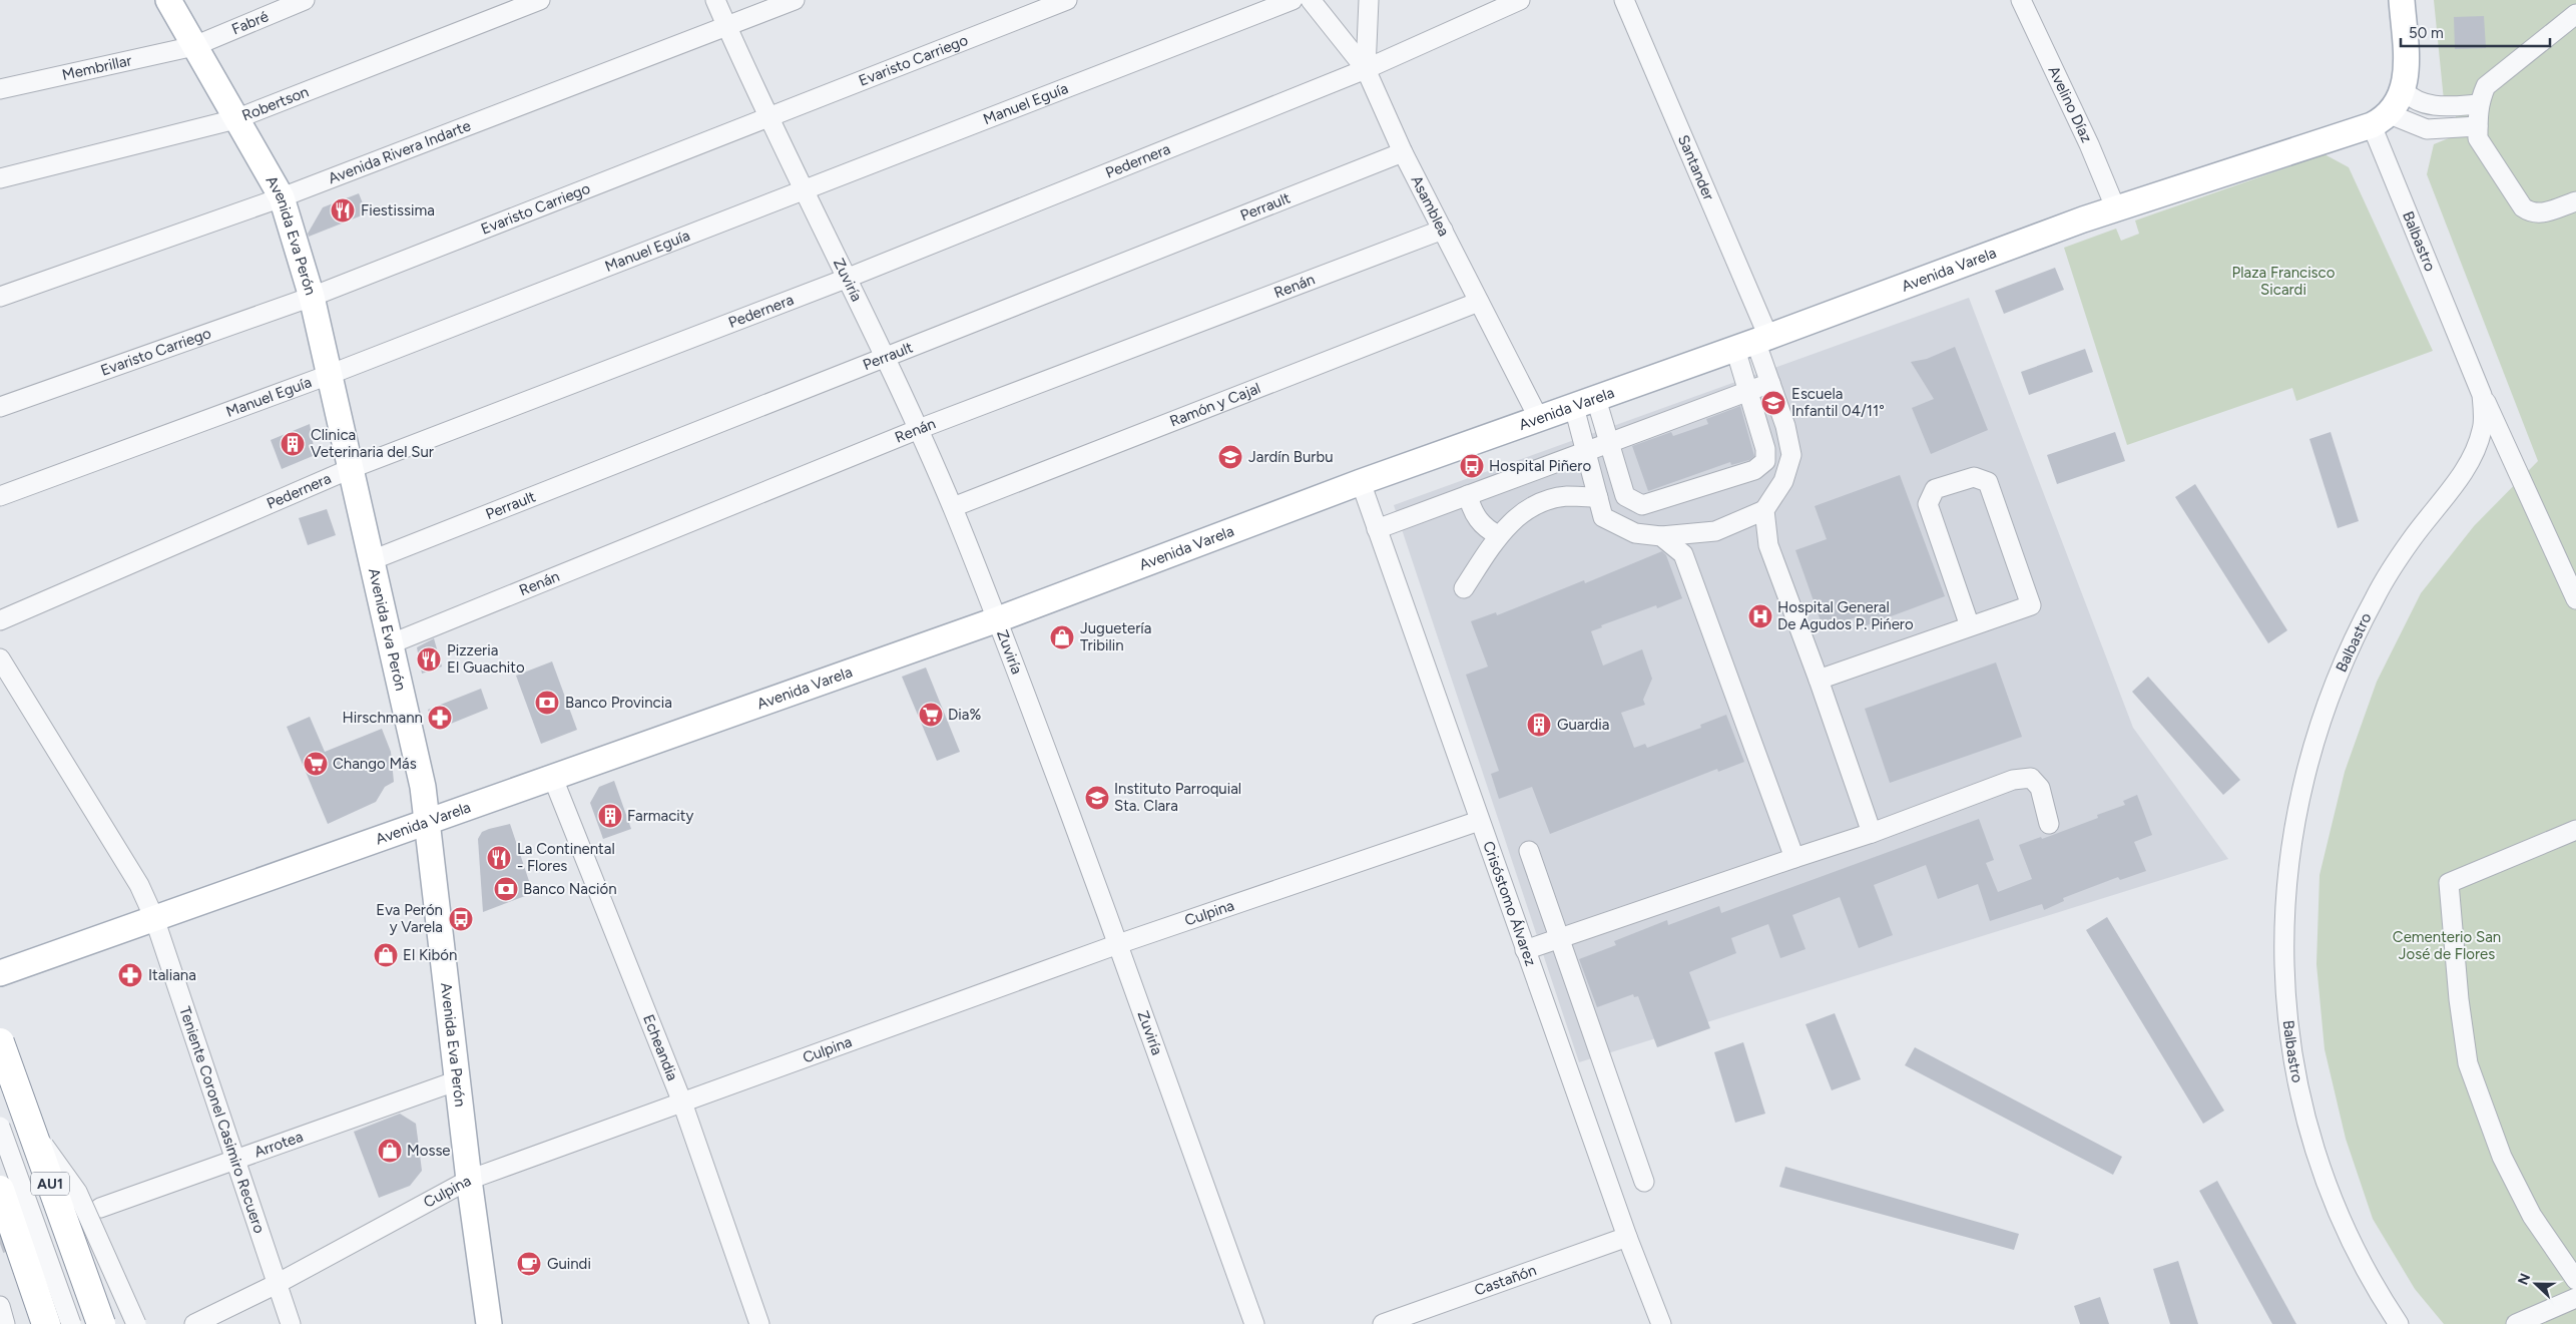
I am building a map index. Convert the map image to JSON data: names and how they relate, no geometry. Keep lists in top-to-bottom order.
{
  "streets": {
    "highway": ["AU1"],
    "main road": ["Avenida Eva Perón", "Avenida Varela"],
    "street": [
      "Fabré",
      "Evaristo Carriego",
      "Membrillar",
      "Robertson",
      "Manuel Eguía",
      "Avelino Díaz",
      "Avenida Rivera Indarte",
      "Pedernera",
      "Santander",
      "Asamblea",
      "Perrault",
      "Balbastro",
      "Zuviría",
      "Renán",
      "Ramón y Cajal",
      "Crisóstomo Álvarez",
      "Culpina",
      "Echeandia",
      "Teniente Coronel Casimiro Recuero",
      "Arrotea",
      "Castañón"
    ]
  },
  "crossings": [
    ["Fabré", "Membrillar"],
    ["Fabré", "Avenida Eva Perón"],
    ["Evaristo Carriego", "Avenida Eva Perón"],
    ["Evaristo Carriego", "Zuviría"],
    ["Membrillar", "Avenida Eva Perón"],
    ["Robertson", "Avenida Eva Perón"],
    ["Manuel Eguía", "Avenida Eva Perón"],
    ["Manuel Eguía", "Zuviría"],
    ["Avelino Díaz", "Avenida Varela"],
    ["Avenida Rivera Indarte", "Avenida Eva Perón"],
    ["Avenida Rivera Indarte", "Zuviría"],
    ["Pedernera", "Asamblea"],
    ["Pedernera", "Avenida Eva Perón"],
    ["Pedernera", "Zuviría"],
    ["Santander", "Avenida Varela"],
    ["Asamblea", "Perrault"],
    ["Asamblea", "Avenida Varela"],
    ["Asamblea", "Renán"],
    ["Asamblea", "Ramón y Cajal"],
    ["Perrault", "Avenida Eva Perón"],
    ["Perrault", "Zuviría"],
    ["Avenida Eva Perón", "Avenida Varela"],
    ["Avenida Eva Perón", "Renán"],
    ["Avenida Eva Perón", "Culpina"],
    ["Avenida Eva Perón", "Arrotea"],
    ["Balbastro", "Avenida Varela"],
    ["Avenida Varela", "Zuviría"],
    ["Avenida Varela", "Crisóstomo Álvarez"],
    ["Avenida Varela", "Echeandia"],
    ["Avenida Varela", "Teniente Coronel Casimiro Recuero"],
    ["Zuviría", "Renán"],
    ["Zuviría", "Ramón y Cajal"],
    ["Zuviría", "Culpina"],
    ["Crisóstomo Álvarez", "Culpina"],
    ["Crisóstomo Álvarez", "Castañón"],
    ["Culpina", "Echeandia"],
    ["Culpina", "Teniente Coronel Casimiro Recuero"],
    ["Teniente Coronel Casimiro Recuero", "Arrotea"]
  ],
  "parks": ["Plaza Francisco Sicardi", "Cementerio San José de Flores"],
  "places": {
    "restaurant": ["Fiestissima", "Pizzeria El Guachito", "La Continental - Flores"],
    "school or university": ["Escuela Infantil 04/11°", "Jardín Burbu", "Instituto Parroquial Sta. Clara"],
    "building": ["Clinica Veterinaria del Sur", "Guardia", "Farmacity"],
    "bus stop": ["Hospital Piñero", "Eva Perón y Varela"],
    "hospital": ["Hospital General De Agudos P. Pińero"],
    "shop": ["Juguetería Tribilin", "El Kibón", "Mosse"],
    "bank": ["Banco Provincia", "Banco Nación"],
    "supermarket": ["Dia%", "Chango Más"],
    "pharmacy": ["Hirschmann", "Italiana"],
    "cafe": ["Guindi"]
  },
  "scale_bar": "50 m",
  "north": "left"
}
